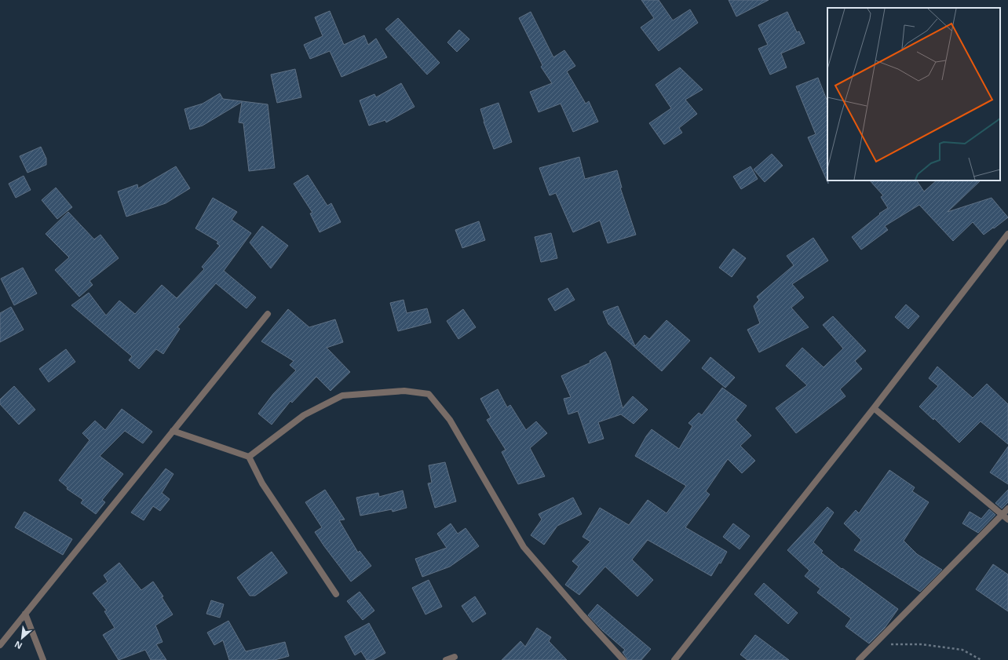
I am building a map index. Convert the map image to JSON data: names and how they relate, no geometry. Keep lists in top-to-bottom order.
{
  "north": "bottom left"
}
